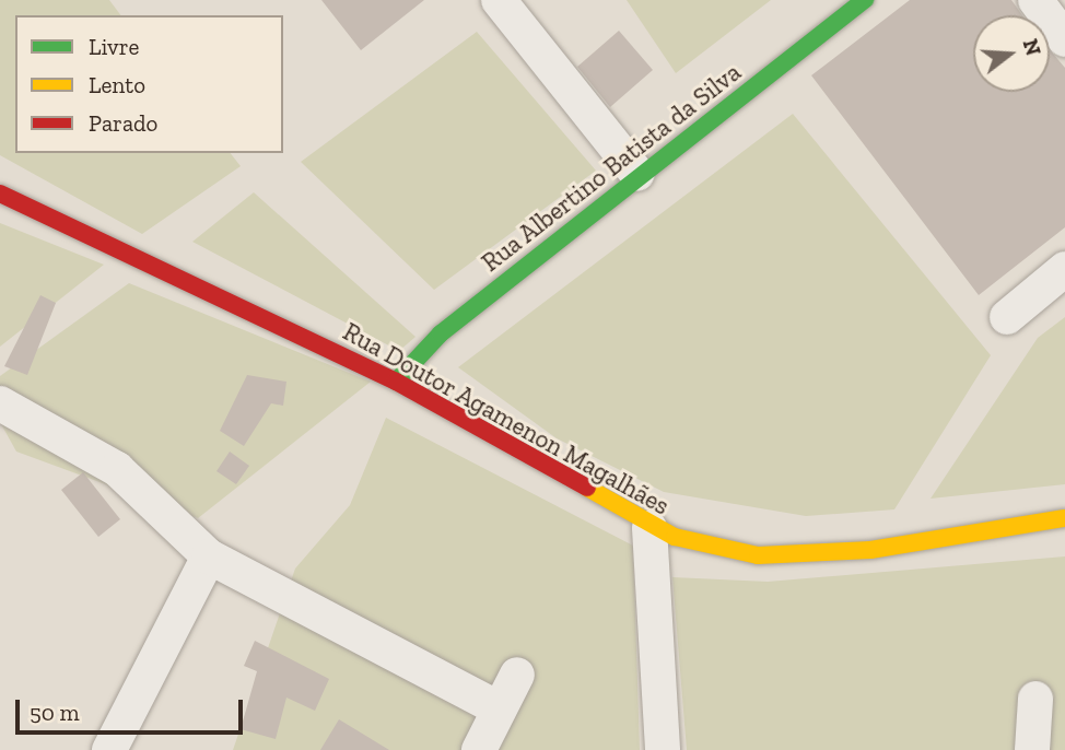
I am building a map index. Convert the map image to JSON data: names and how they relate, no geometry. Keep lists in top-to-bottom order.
{
  "streets": {
    "street": ["Rua Albertino Batista da Silva", "Rua Doutor Agamenon Magalhães"]
  },
  "crossings": [
    ["Rua Albertino Batista da Silva", "Rua Doutor Agamenon Magalhães"]
  ],
  "legend": ["Livre", "Lento", "Parado"],
  "scale_bar": "50 m",
  "north": "right"
}
